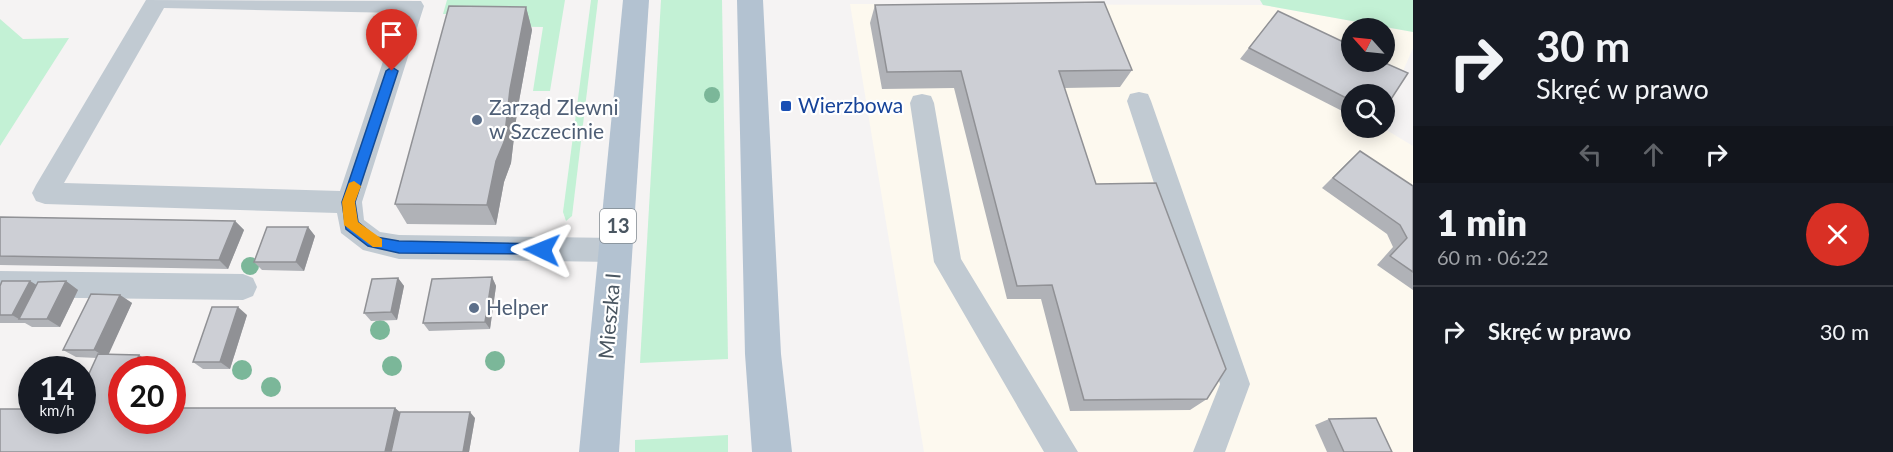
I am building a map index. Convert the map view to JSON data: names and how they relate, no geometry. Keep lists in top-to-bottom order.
{
  "streets": {
    "main road": ["13", "Mieszka I"]
  },
  "places": {
    "transit": ["Wierzbowa"],
    "other": ["Zarząd Zlewni w Szczecinie", "Helper"]
  },
  "north": "top left",
  "page": {
    "turn": ["30 m", "Skręć w prawo"],
    "heading": ["1 min", "60 m · 06:22"],
    "list": [
      {
        "name": "Skręć w prawo",
        "value": "30 m"
      }
    ],
    "speed": "14 km/h",
    "limit": "20"
  }
}
